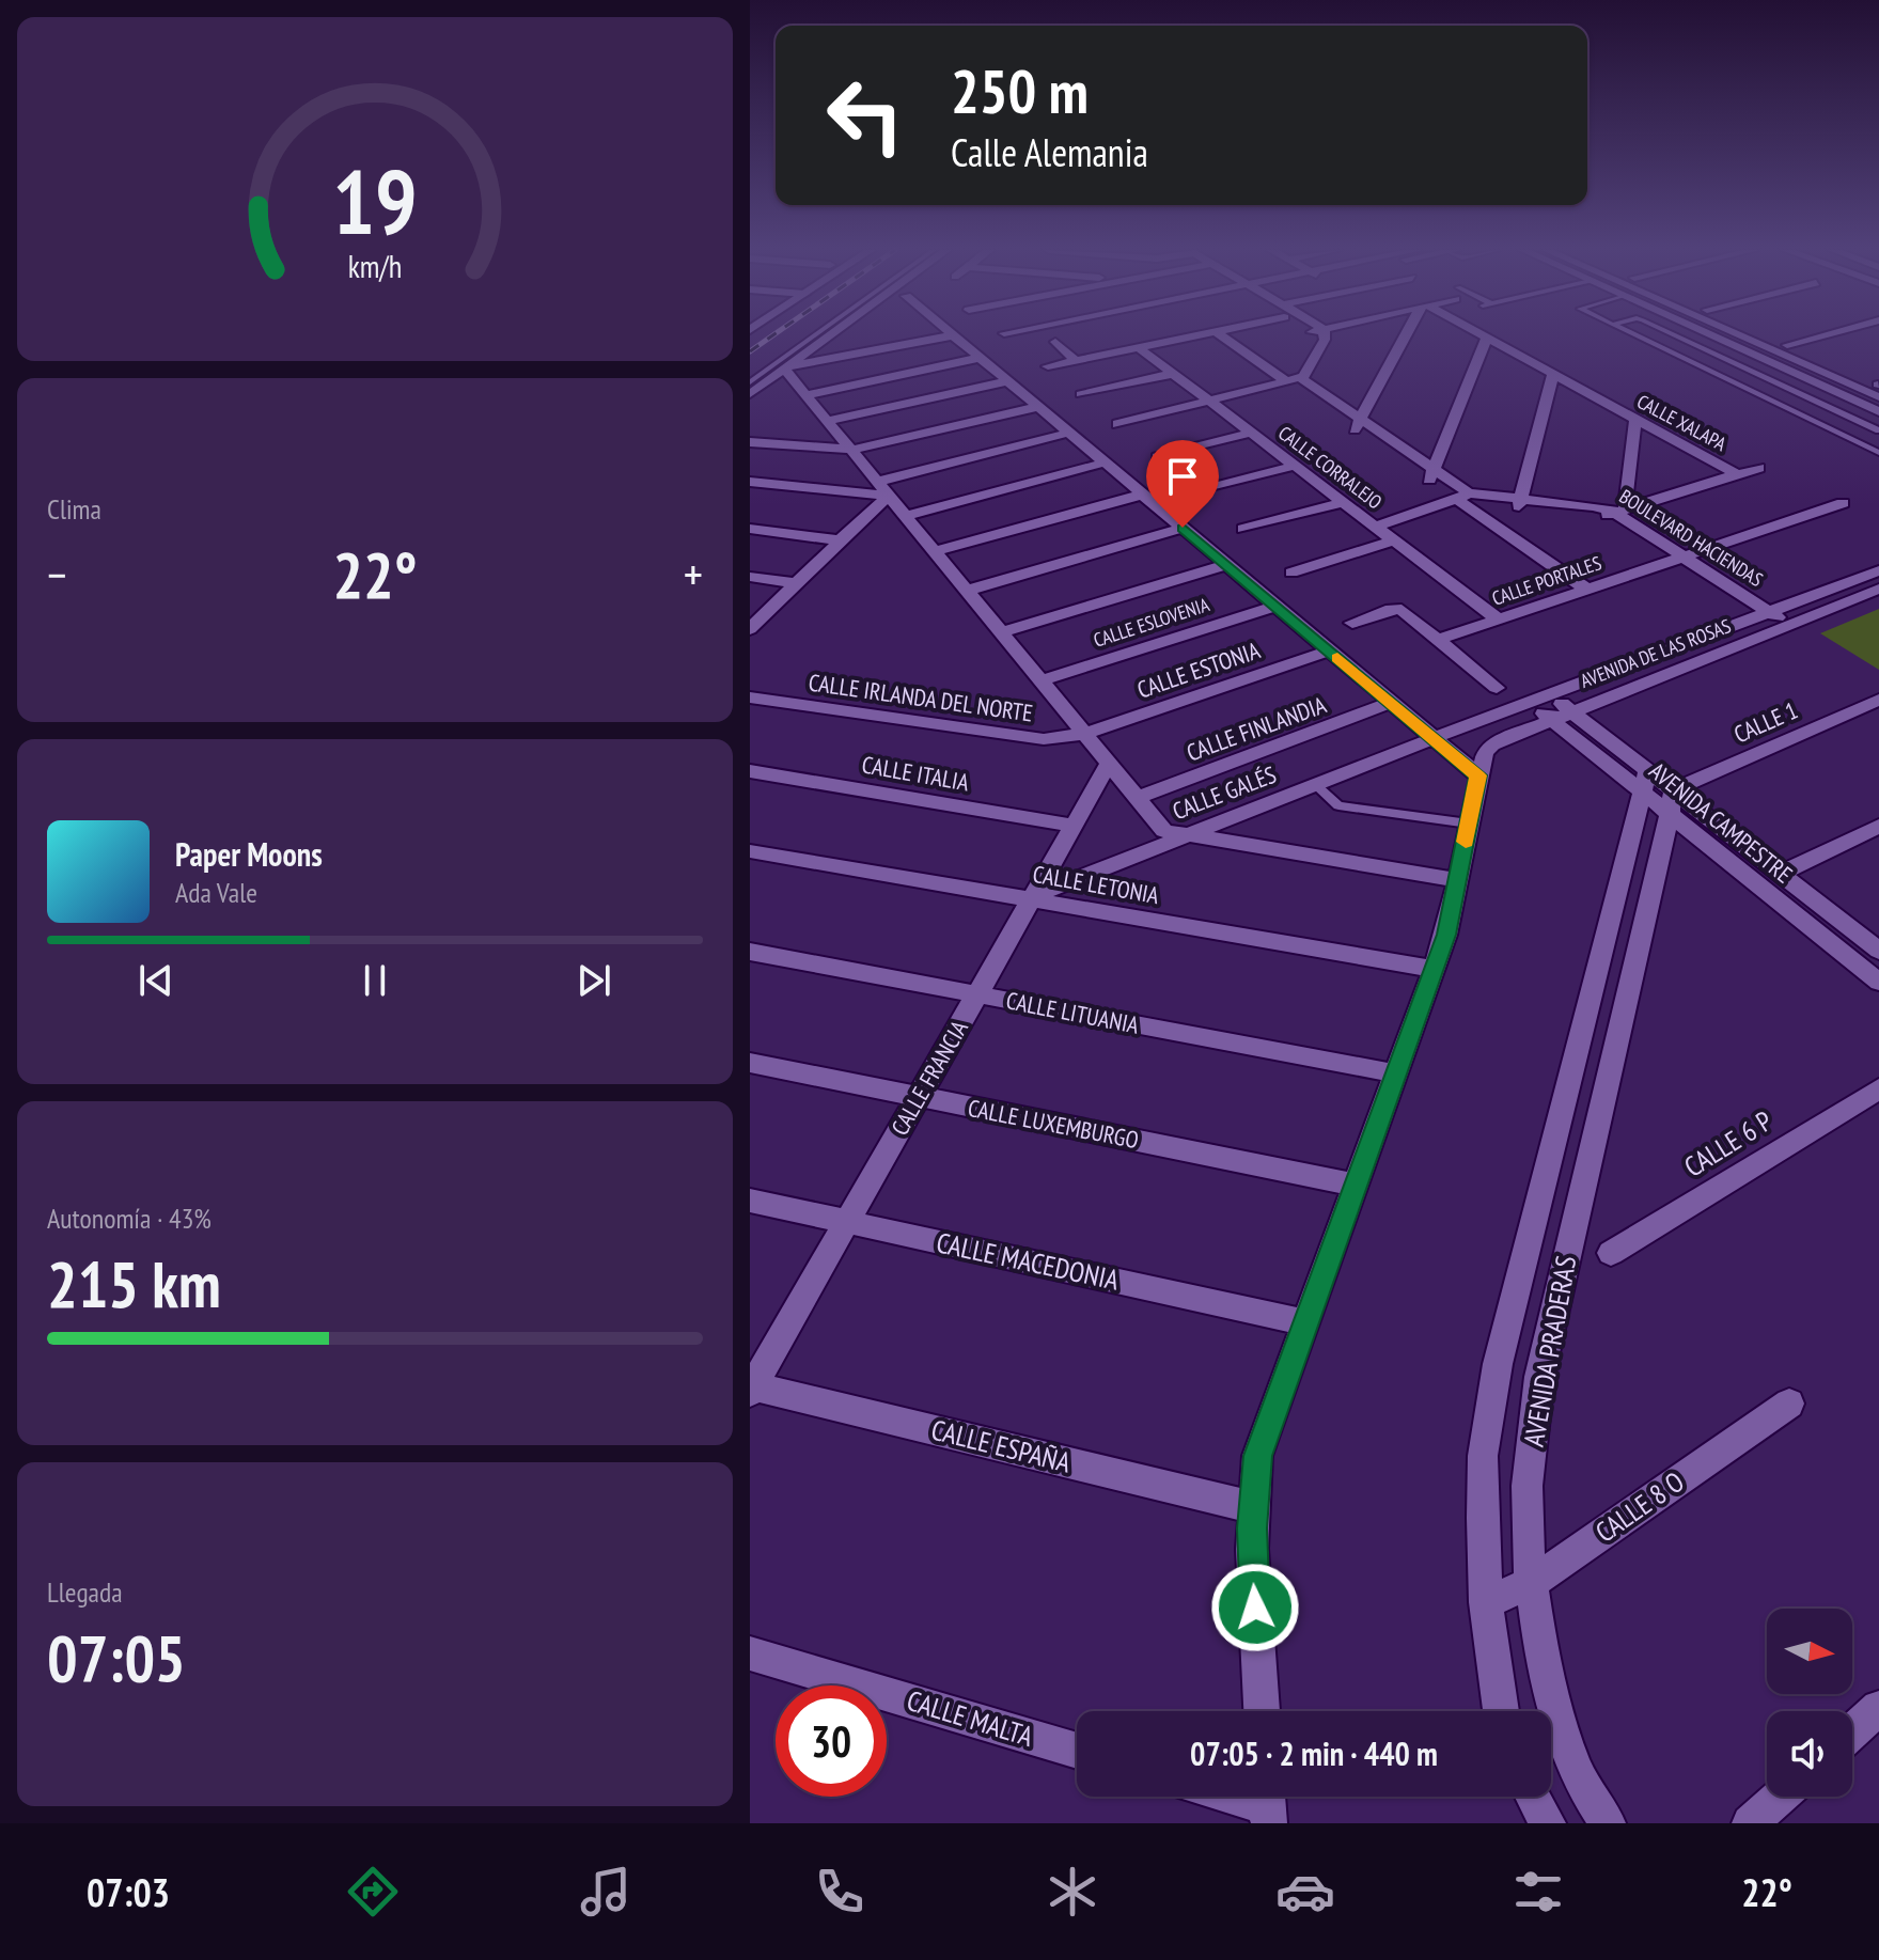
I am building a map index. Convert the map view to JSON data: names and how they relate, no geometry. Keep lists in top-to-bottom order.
{
  "streets": {
    "street": [
      "CALLE XALAPA",
      "CALLE CORRALEJO",
      "BOULEVARD HACIENDAS",
      "CALLE PORTALES",
      "CALLE ESLOVENIA",
      "AVENIDA DE LAS ROSAS",
      "CALLE ESTONIA",
      "CALLE IRLANDA DEL NORTE",
      "CALLE 1",
      "CALLE FINLANDIA",
      "CALLE ITALIA",
      "CALLE GALÉS",
      "AVENIDA CAMPESTRE",
      "CALLE LETONIA",
      "CALLE LITUANIA",
      "CALLE FRANCIA",
      "CALLE LUXEMBURGO",
      "CALLE 6 P",
      "CALLE MACEDONIA",
      "AVENIDA PRADERAS",
      "CALLE ESPAÑA",
      "CALLE 8 O",
      "CALLE MALTA"
    ]
  },
  "crossings": [
    ["CALLE CORRALEJO", "CALLE PORTALES"],
    ["BOULEVARD HACIENDAS", "CALLE PORTALES"],
    ["BOULEVARD HACIENDAS", "AVENIDA DE LAS ROSAS"],
    ["AVENIDA DE LAS ROSAS", "CALLE GALÉS"],
    ["AVENIDA DE LAS ROSAS", "AVENIDA CAMPESTRE"],
    ["CALLE ESTONIA", "CALLE IRLANDA DEL NORTE"],
    ["CALLE 1", "AVENIDA CAMPESTRE"],
    ["CALLE 1", "AVENIDA PRADERAS"],
    ["CALLE ITALIA", "CALLE FRANCIA"],
    ["CALLE GALÉS", "CALLE LETONIA"],
    ["CALLE GALÉS", "CALLE FRANCIA"],
    ["AVENIDA CAMPESTRE", "AVENIDA PRADERAS"],
    ["CALLE LETONIA", "CALLE FRANCIA"],
    ["CALLE LITUANIA", "CALLE FRANCIA"],
    ["CALLE FRANCIA", "CALLE LUXEMBURGO"],
    ["CALLE FRANCIA", "CALLE MACEDONIA"],
    ["CALLE FRANCIA", "CALLE ESPAÑA"],
    ["AVENIDA PRADERAS", "CALLE 8 O"]
  ],
  "north": "right",
  "page": {
    "turn": ["250 m", "Calle Alemania"],
    "tile": [
      "Clima",
      ["Autonomía · 43%", "215 km"],
      ["Llegada", "07:05"]
    ],
    "heat": ["−", "22°", "+"],
    "song": ["Paper Moons", "Ada Vale"],
    "limit": "30",
    "trip": "07:05 · 2 min · 440 m",
    "tabs": ["07:03", "22°"],
    "gauge": ["19", "km/h"]
  }
}
